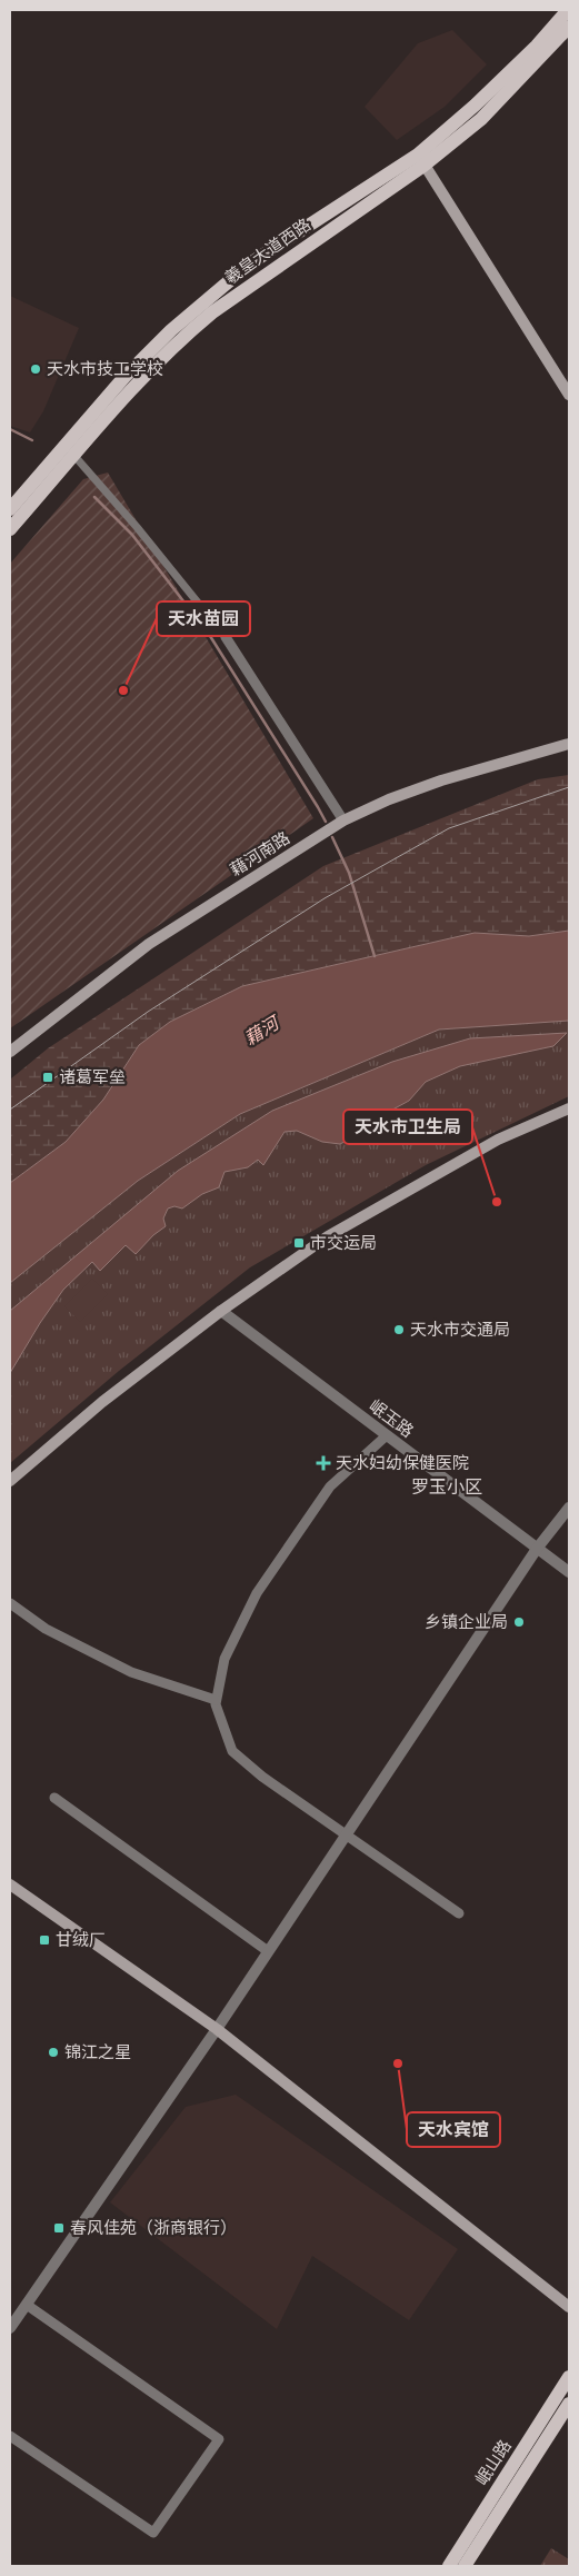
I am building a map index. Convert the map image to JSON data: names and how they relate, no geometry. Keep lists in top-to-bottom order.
{
  "streets": {
    "main road": ["羲皇大道西路", "藉河南路", "岷山路"],
    "street": ["岷玉路"]
  },
  "districts": ["罗玉小区"],
  "water": ["藉河"],
  "places": {
    "other": [
      "天水市技工学校",
      "天水苗园",
      "天水市卫生局",
      "天水市交通局",
      "乡镇企业局",
      "锦江之星",
      "天水宾馆"
    ],
    "transit": [
      "诸葛军垒",
      "市交运局",
      "甘绒厂",
      "春风佳苑（浙商银行）"
    ],
    "health": ["天水妇幼保健医院"]
  }
}
